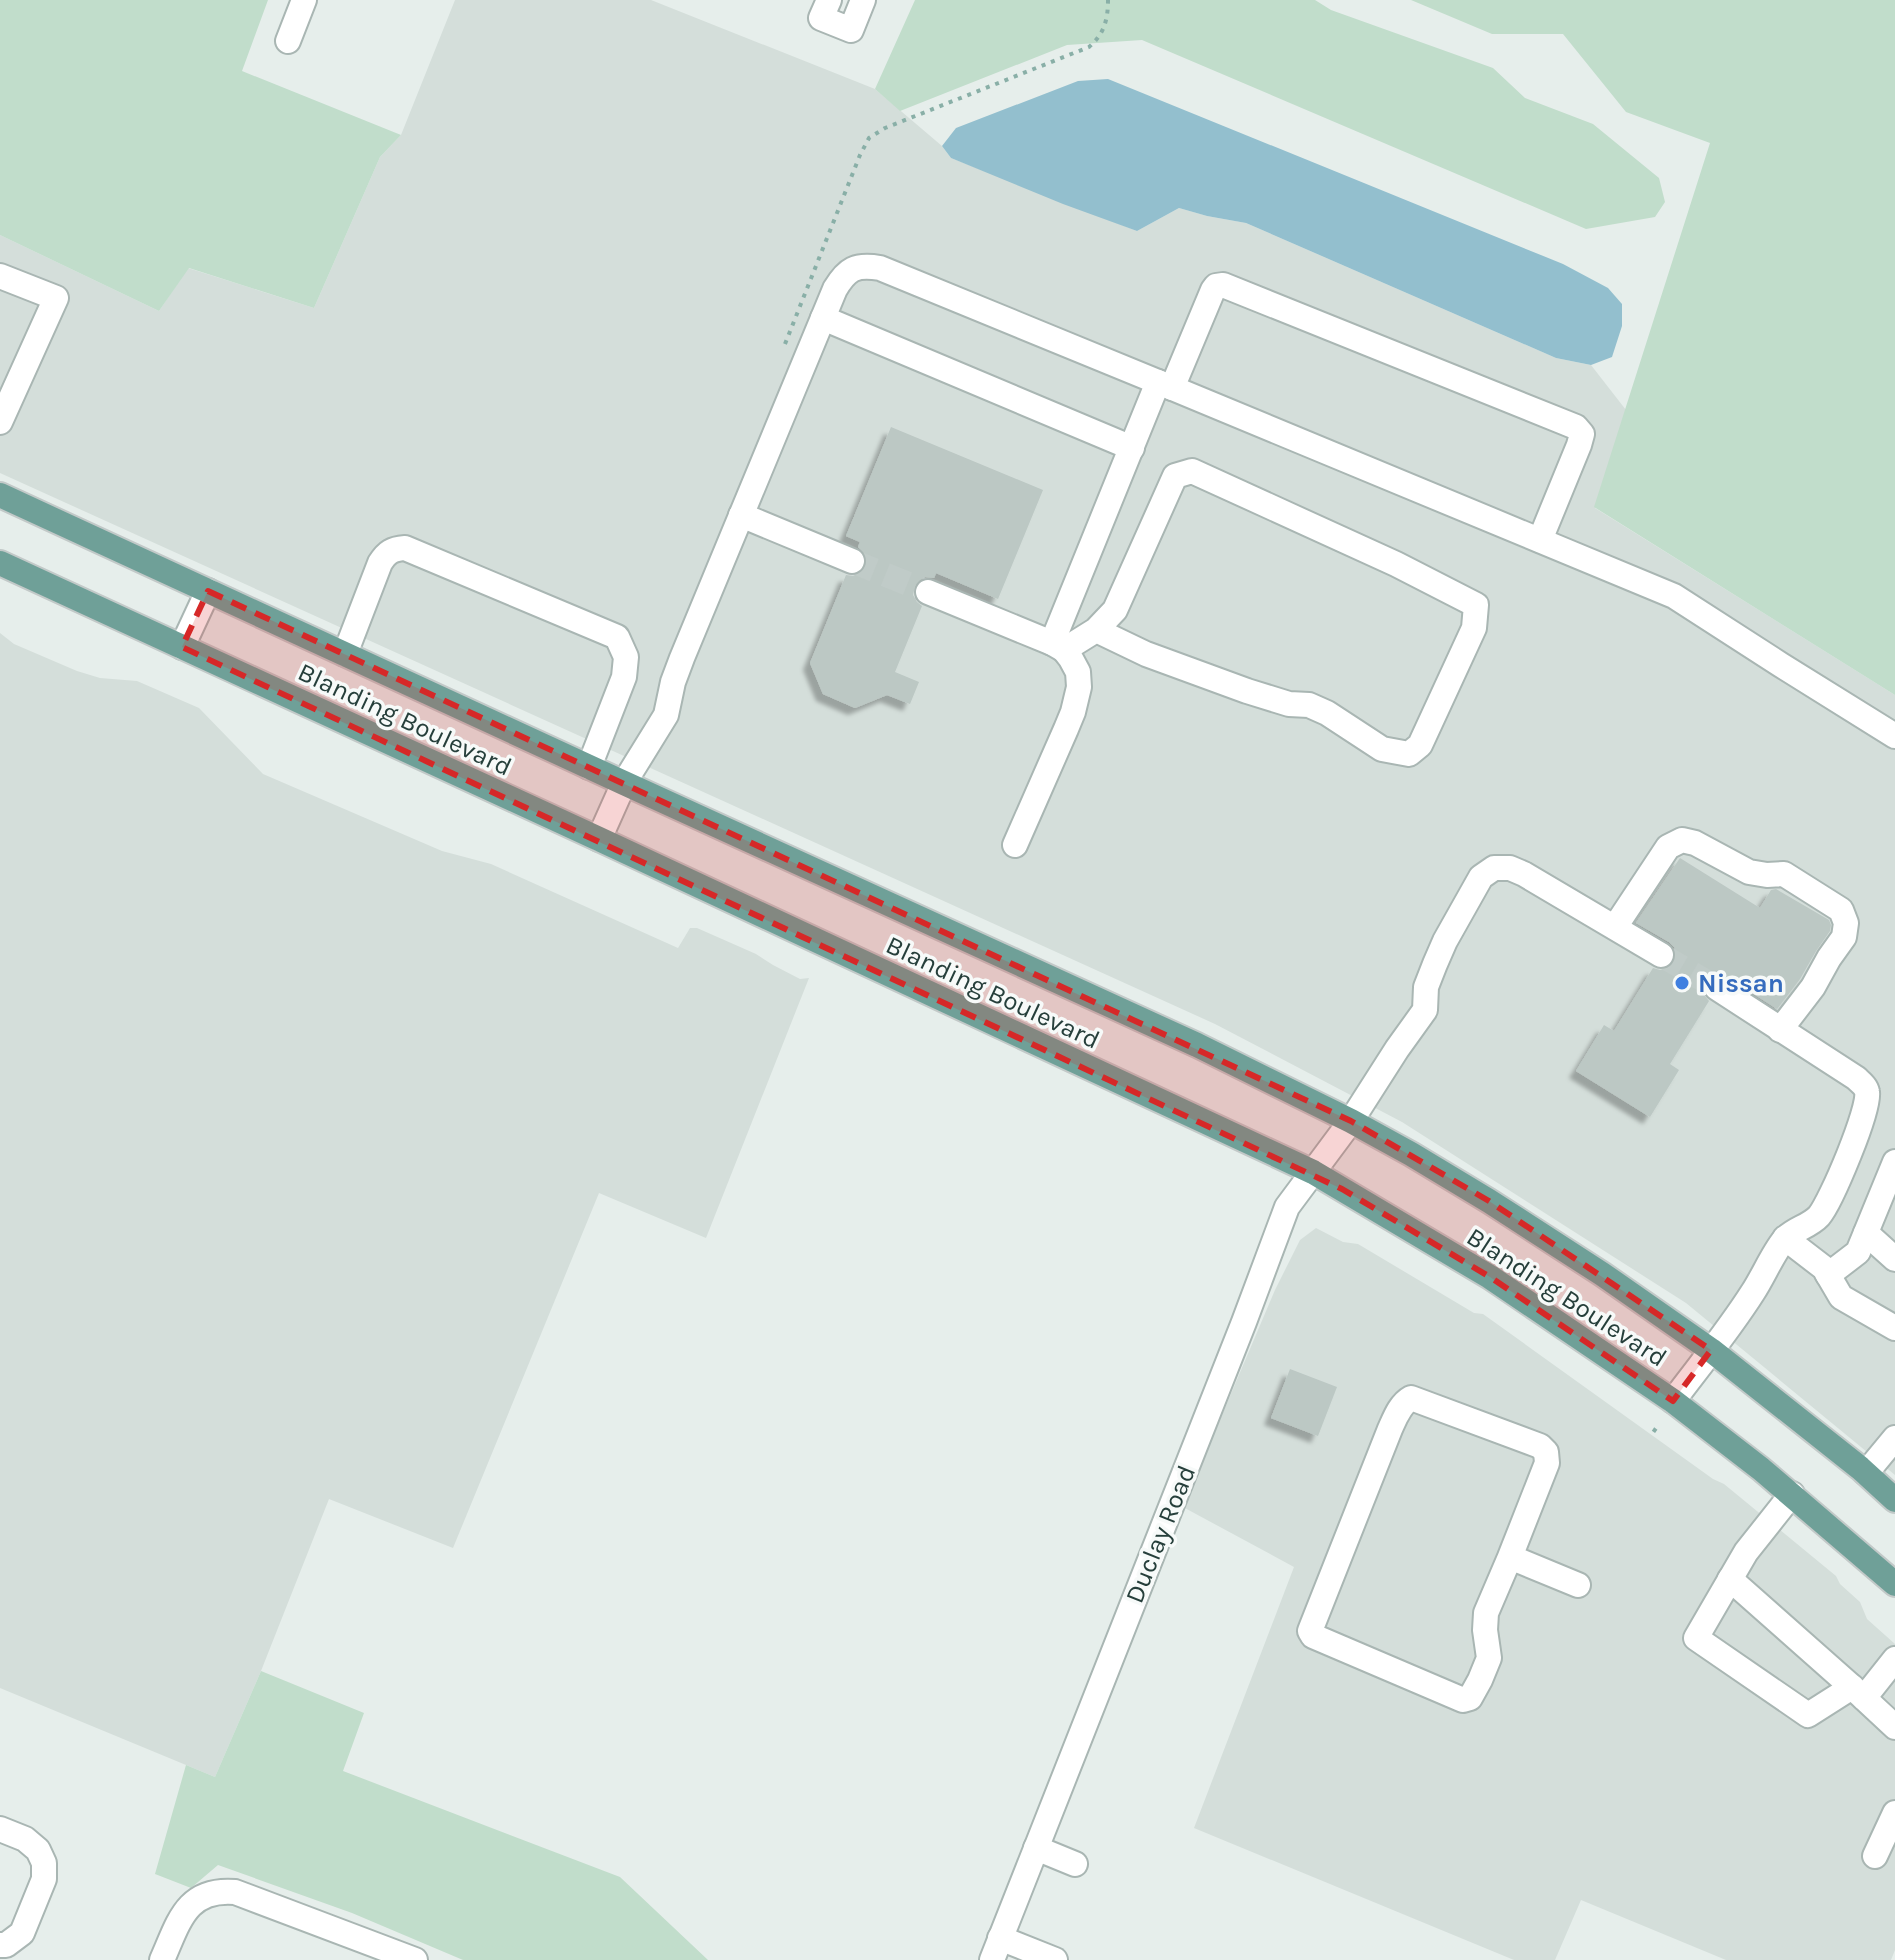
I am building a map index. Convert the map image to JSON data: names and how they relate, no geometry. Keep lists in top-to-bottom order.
{
  "streets": {
    "main road": ["Blanding Boulevard"],
    "street": ["Duclay Road"]
  },
  "crossings": [
    ["Blanding Boulevard", "Duclay Road"]
  ],
  "places": ["Nissan"]
}
